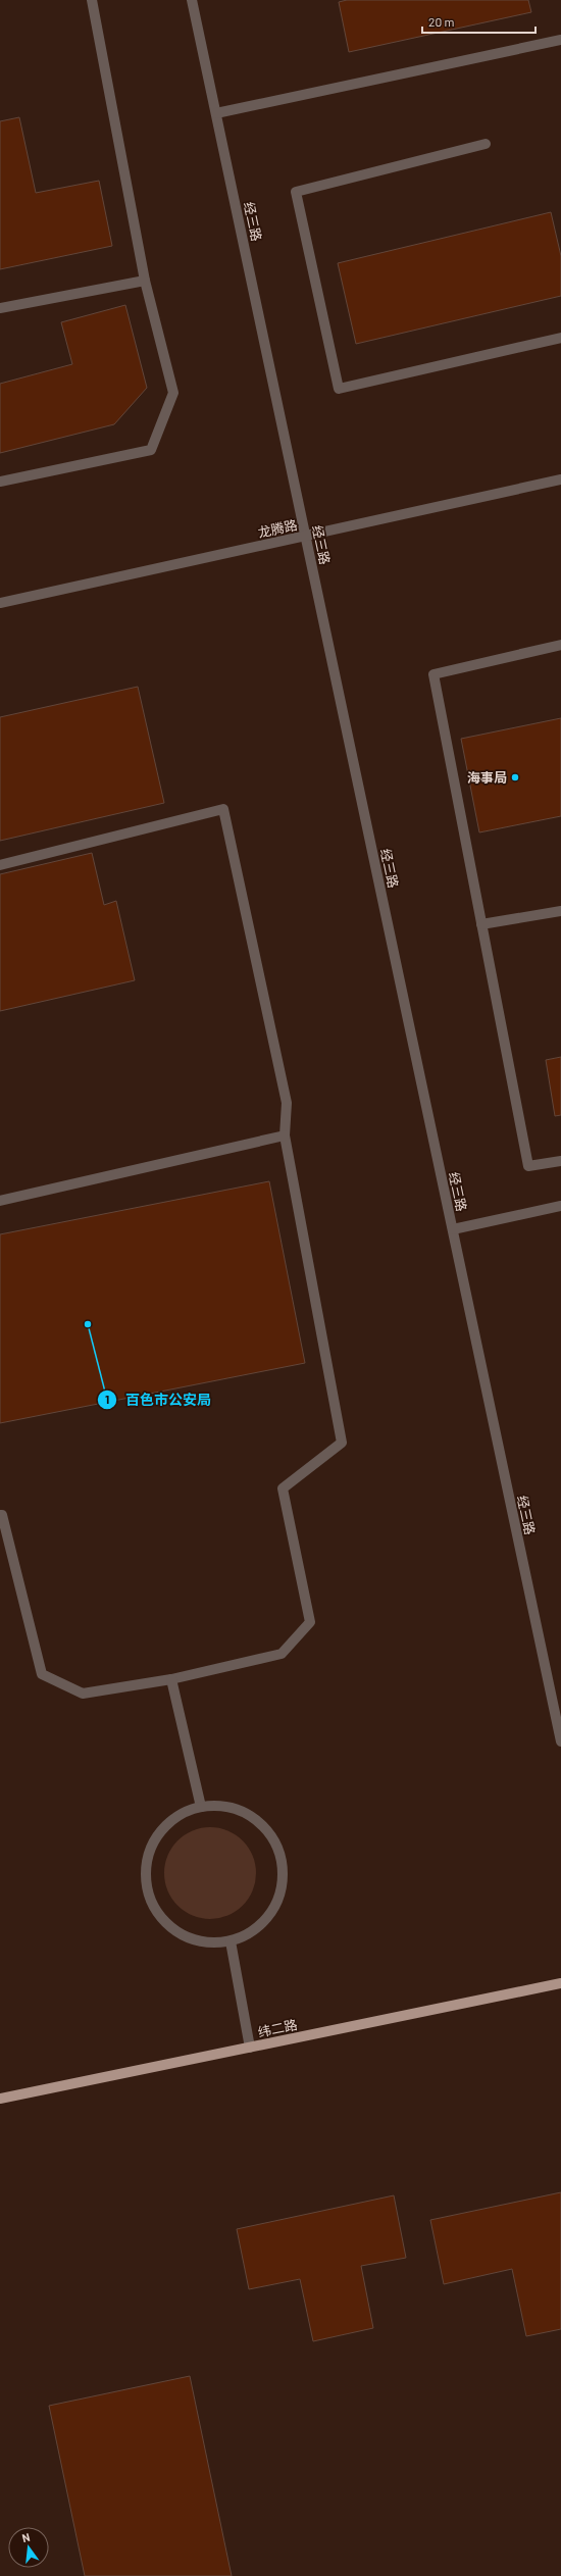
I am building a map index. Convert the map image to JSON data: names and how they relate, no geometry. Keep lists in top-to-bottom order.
{
  "streets": {
    "main road": ["纬二路"],
    "street": ["经三路", "龙腾路"]
  },
  "crossings": [
    ["经三路", "龙腾路"]
  ],
  "places": ["海事局", "百色市公安局"],
  "scale_bar": "20 m",
  "north": "top"
}
